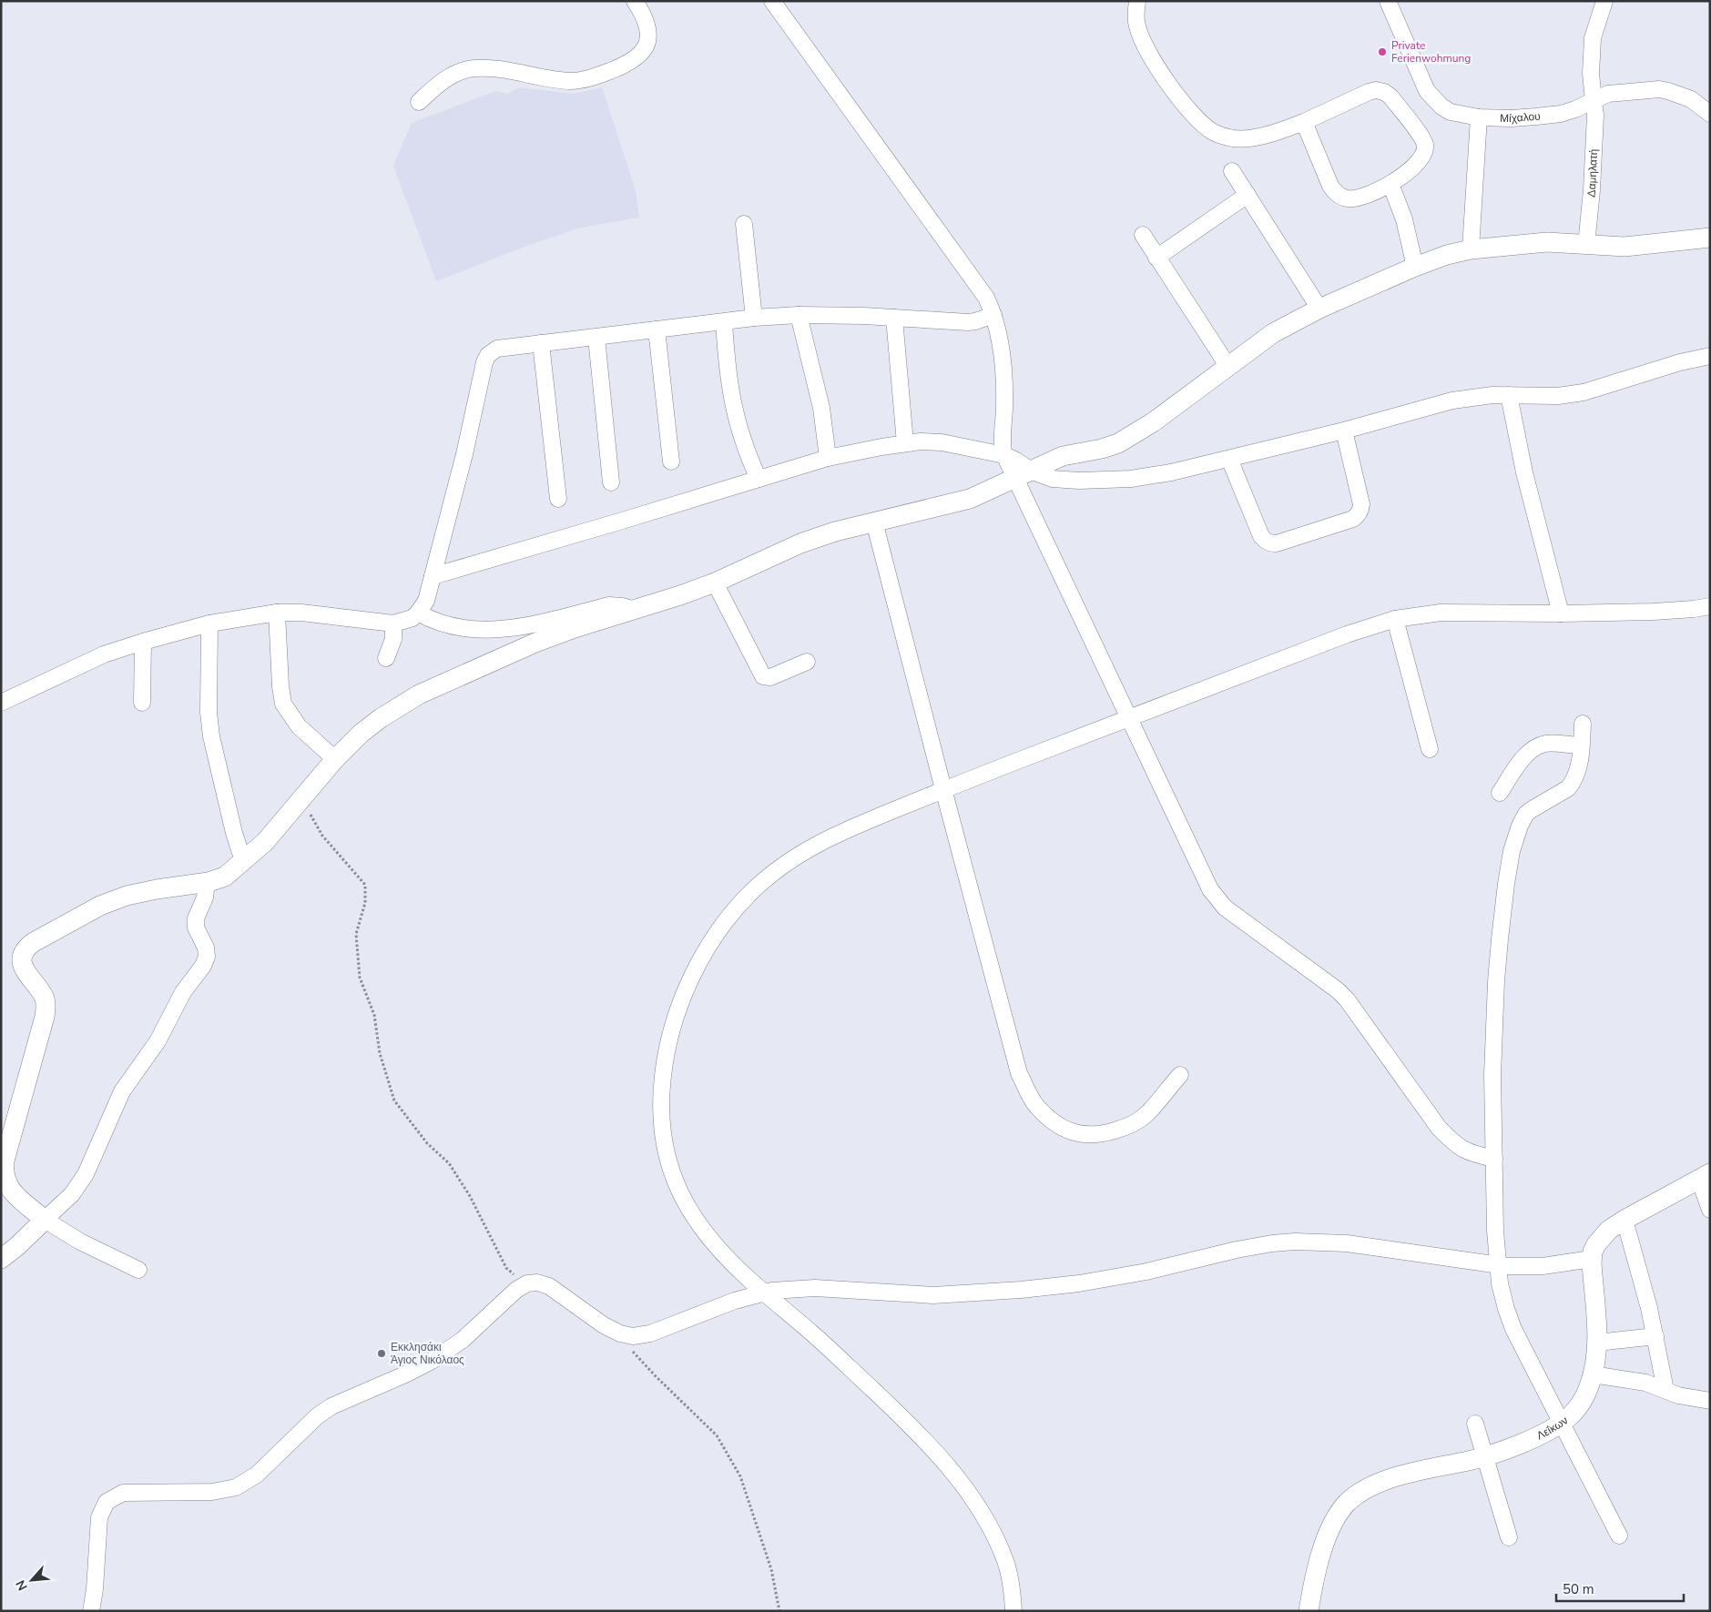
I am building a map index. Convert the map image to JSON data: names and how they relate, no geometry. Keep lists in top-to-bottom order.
{
  "streets": {
    "street": ["Μίχαλου", "Δαμηλατή", "Λεΐκων"]
  },
  "places": ["Private Ferienwohmung", "Εκκλησάκι Άγιος Νικόλαος"],
  "scale_bar": "50 m",
  "north": "bottom left"
}
